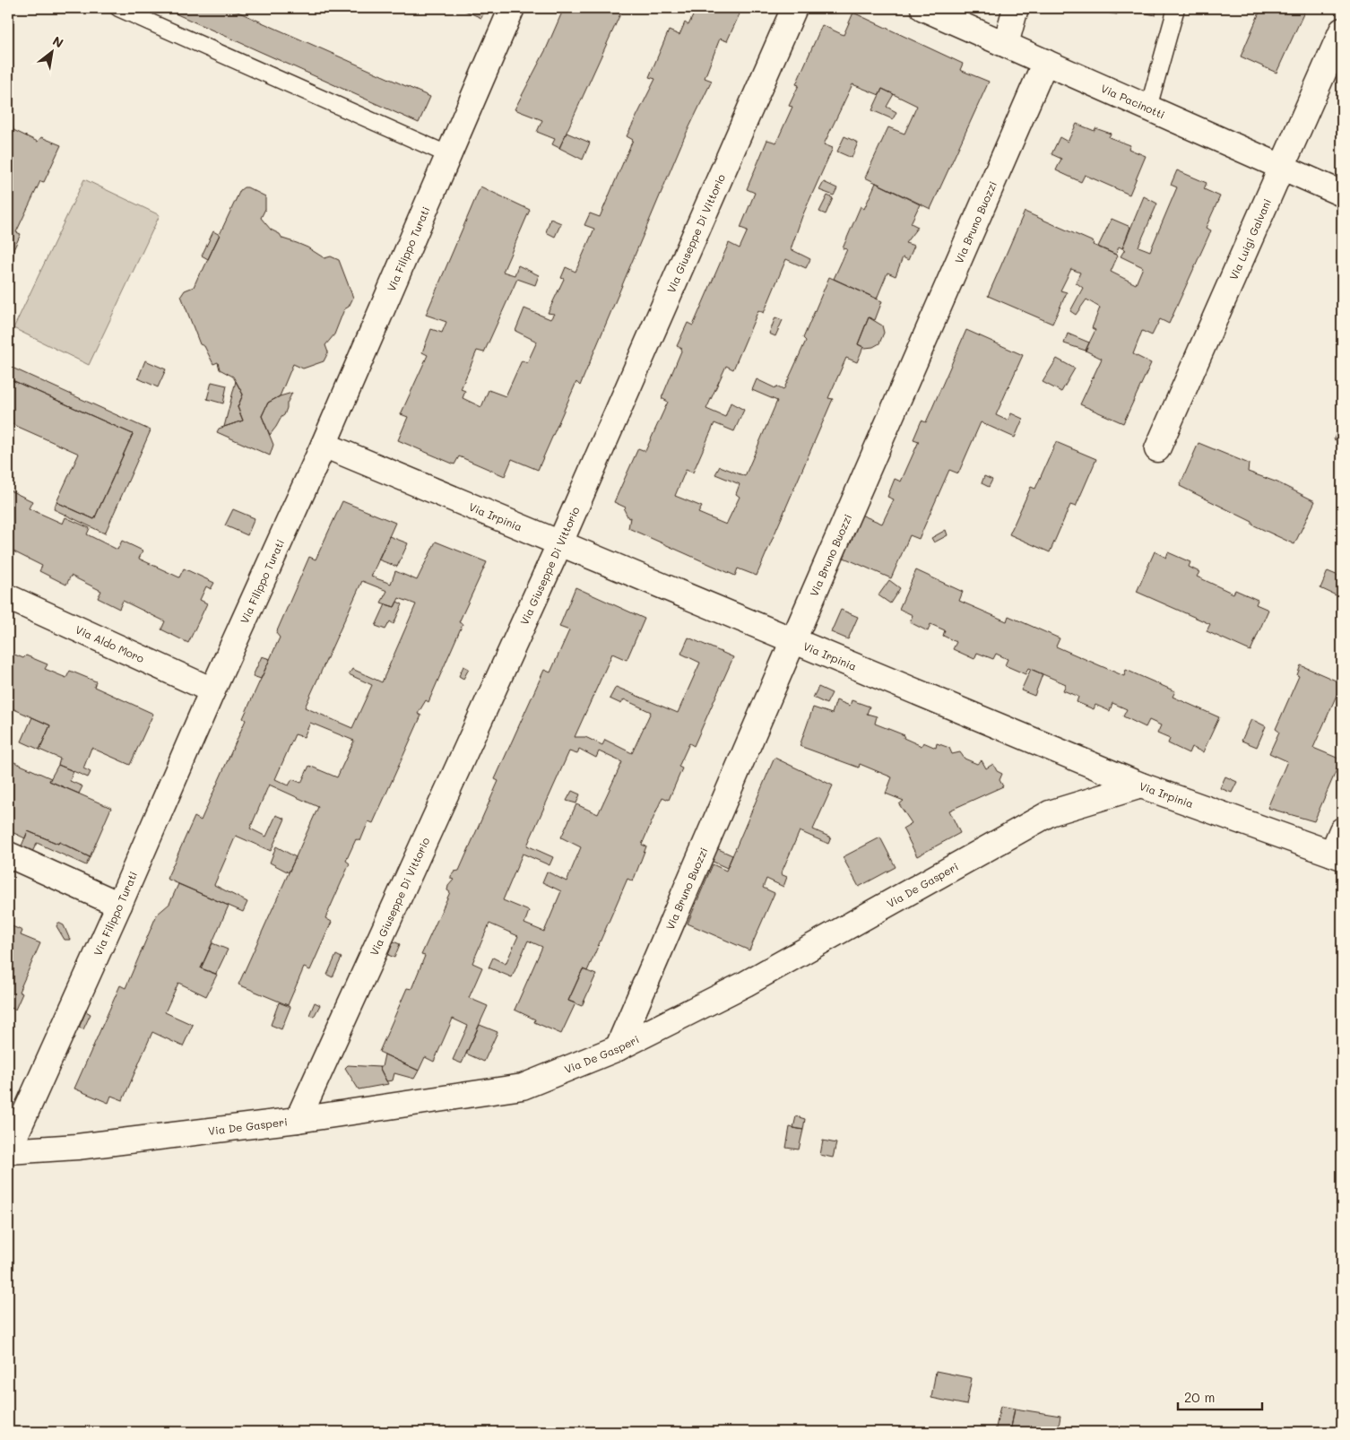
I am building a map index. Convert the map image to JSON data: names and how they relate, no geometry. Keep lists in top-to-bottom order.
{
  "streets": {
    "street": [
      "Via Pacinotti",
      "Via Bruno Buozzi",
      "Via Giuseppe Di Vittorio",
      "Via Luigi Galvani",
      "Via Filippo Turati",
      "Via Irpinia",
      "Via Aldo Moro",
      "Via De Gasperi"
    ]
  },
  "crossings": [
    ["Via Pacinotti", "Via Bruno Buozzi"],
    ["Via Pacinotti", "Via Luigi Galvani"],
    ["Via Bruno Buozzi", "Via Irpinia"],
    ["Via Bruno Buozzi", "Via De Gasperi"],
    ["Via Giuseppe Di Vittorio", "Via Irpinia"],
    ["Via Giuseppe Di Vittorio", "Via De Gasperi"],
    ["Via Filippo Turati", "Via Irpinia"],
    ["Via Filippo Turati", "Via Aldo Moro"],
    ["Via Filippo Turati", "Via De Gasperi"],
    ["Via Irpinia", "Via De Gasperi"]
  ],
  "scale_bar": "20 m",
  "north": "top right"
}
